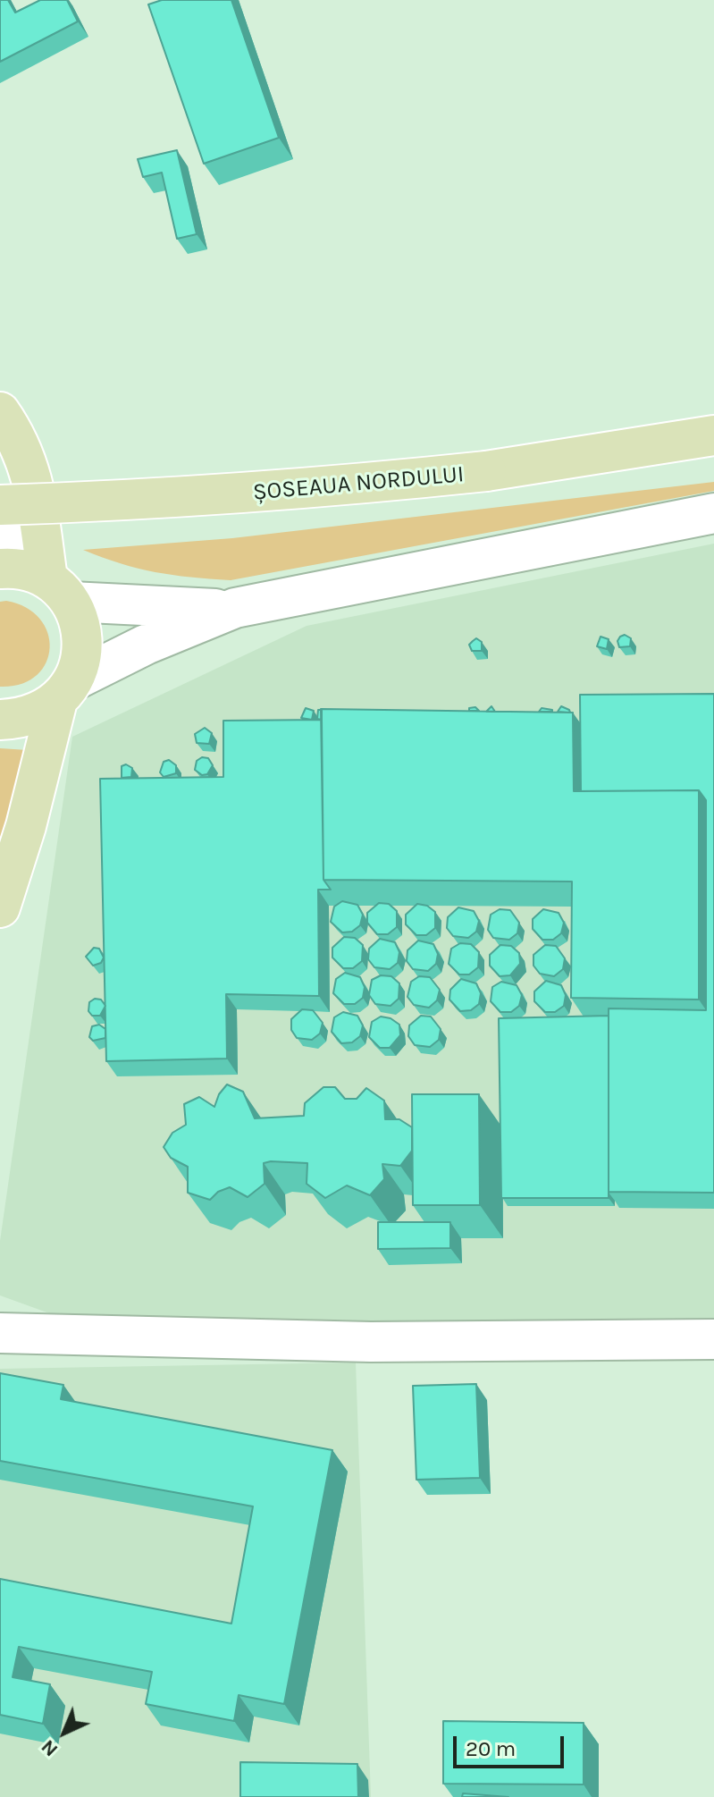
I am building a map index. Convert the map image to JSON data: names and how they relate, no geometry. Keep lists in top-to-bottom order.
{
  "streets": {
    "main road": ["ȘOSEAUA NORDULUI"]
  },
  "scale_bar": "20 m",
  "north": "bottom left"
}
